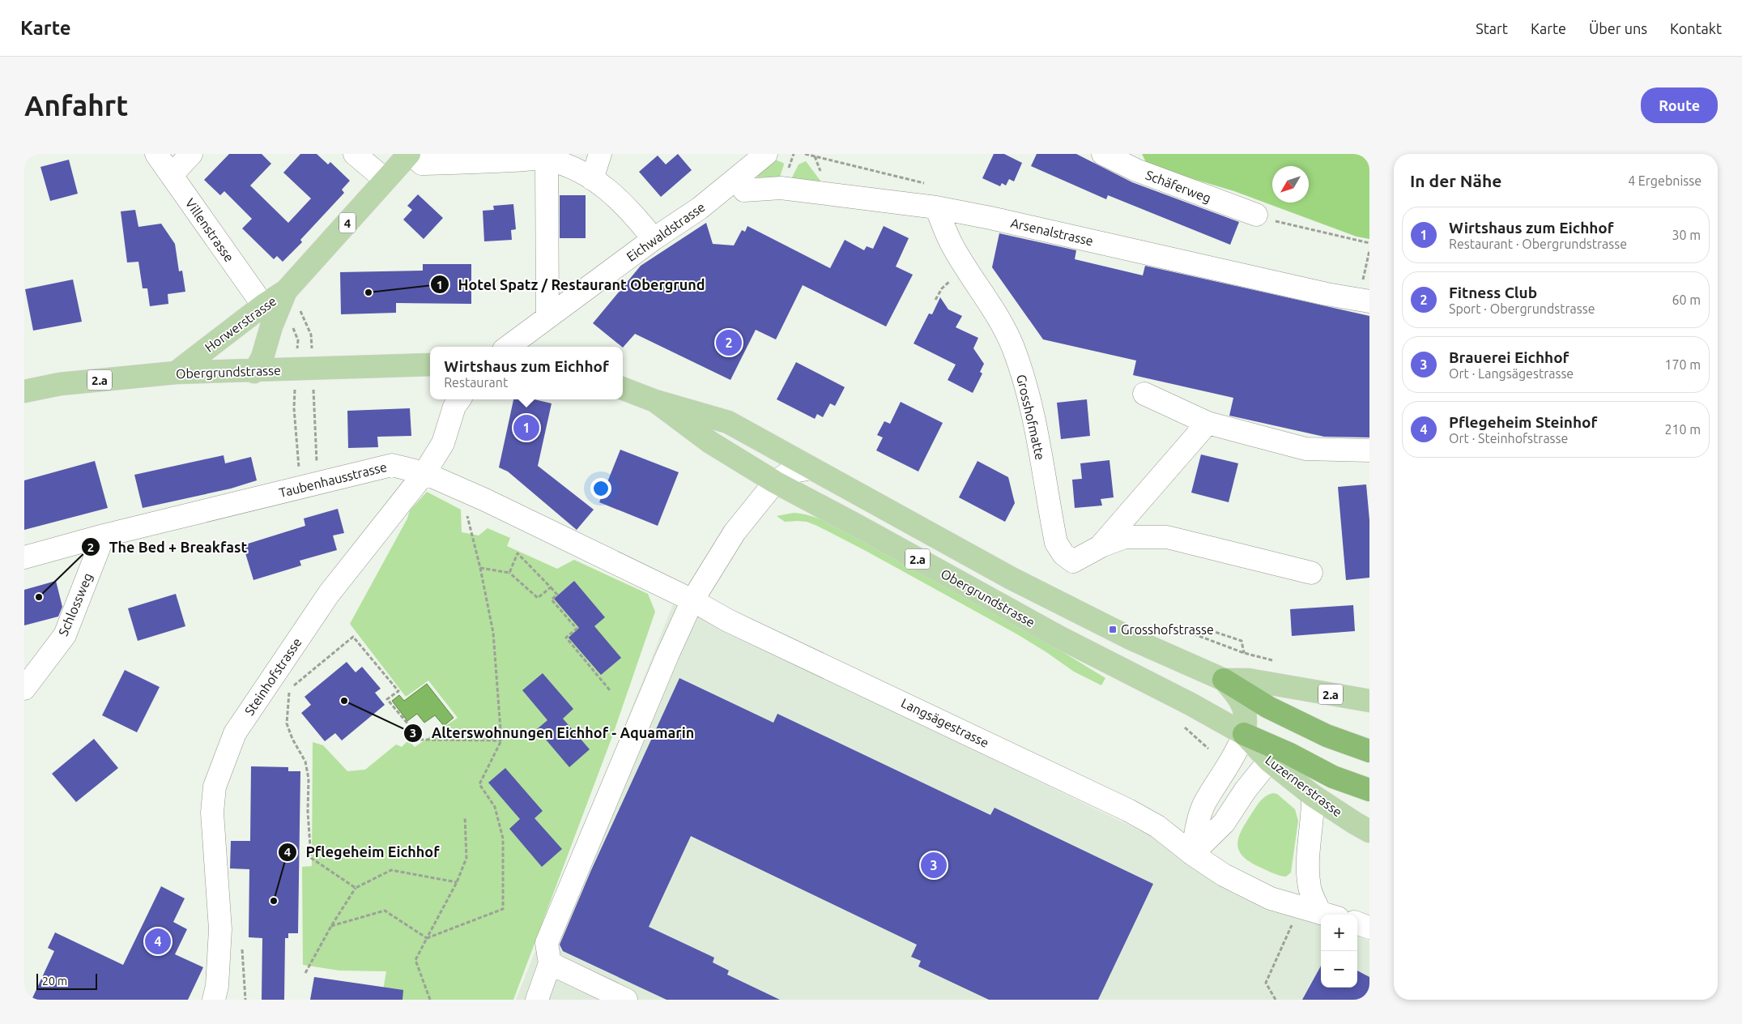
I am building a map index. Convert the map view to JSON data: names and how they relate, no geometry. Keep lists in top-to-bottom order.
{
  "streets": {
    "main road": [
      "4",
      "Horwerstrasse",
      "Obergrundstrasse",
      "2.a",
      "Luzernerstrasse"
    ],
    "street": [
      "Schäferweg",
      "Villenstrasse",
      "Eichwaldstrasse",
      "Arsenalstrasse",
      "Grosshofmatte",
      "Taubenhausstrasse",
      "Schlossweg",
      "Steinhofstrasse",
      "Langsägestrasse"
    ]
  },
  "crossings": [
    ["Villenstrasse", "Horwerstrasse"],
    ["Eichwaldstrasse", "Arsenalstrasse"],
    ["Arsenalstrasse", "Grosshofmatte"],
    ["Horwerstrasse", "Obergrundstrasse"],
    ["Obergrundstrasse", "2.a"],
    ["Taubenhausstrasse", "Schlossweg"],
    ["Taubenhausstrasse", "Steinhofstrasse"],
    ["Taubenhausstrasse", "Langsägestrasse"],
    ["Langsägestrasse", "Luzernerstrasse"]
  ],
  "places": {
    "other": [
      "Hotel Spatz / Restaurant Obergrund",
      "The Bed + Breakfast",
      "Alterswohnungen Eichhof - Aquamarin",
      "Pflegeheim Eichhof"
    ],
    "transit": ["Grosshofstrasse"]
  },
  "scale_bar": "20 m",
  "north": "bottom left",
  "page": {
    "header": "Karte",
    "nav": [
      "Start",
      "Karte",
      "Über uns",
      "Kontakt"
    ],
    "buttons": "Route",
    "title": "Anfahrt",
    "heading": ["In der Nähe", "4 Ergebnisse"],
    "list": [
      {
        "mark": "1",
        "name": "Wirtshaus zum Eichhof",
        "note": "Restaurant · Obergrundstrasse",
        "value": "30 m"
      },
      {
        "mark": "2",
        "name": "Fitness Club",
        "note": "Sport · Obergrundstrasse",
        "value": "60 m"
      },
      {
        "mark": "3",
        "name": "Brauerei Eichhof",
        "note": "Ort · Langsägestrasse",
        "value": "170 m"
      },
      {
        "mark": "4",
        "name": "Pflegeheim Steinhof",
        "note": "Ort · Steinhofstrasse",
        "value": "210 m"
      }
    ],
    "pins": [
      "2",
      "1",
      "3",
      "4"
    ],
    "popup": ["Wirtshaus zum Eichhof", "Restaurant"],
    "map_buttons": ["+", "−"],
    "scale": "20 m"
  }
}
